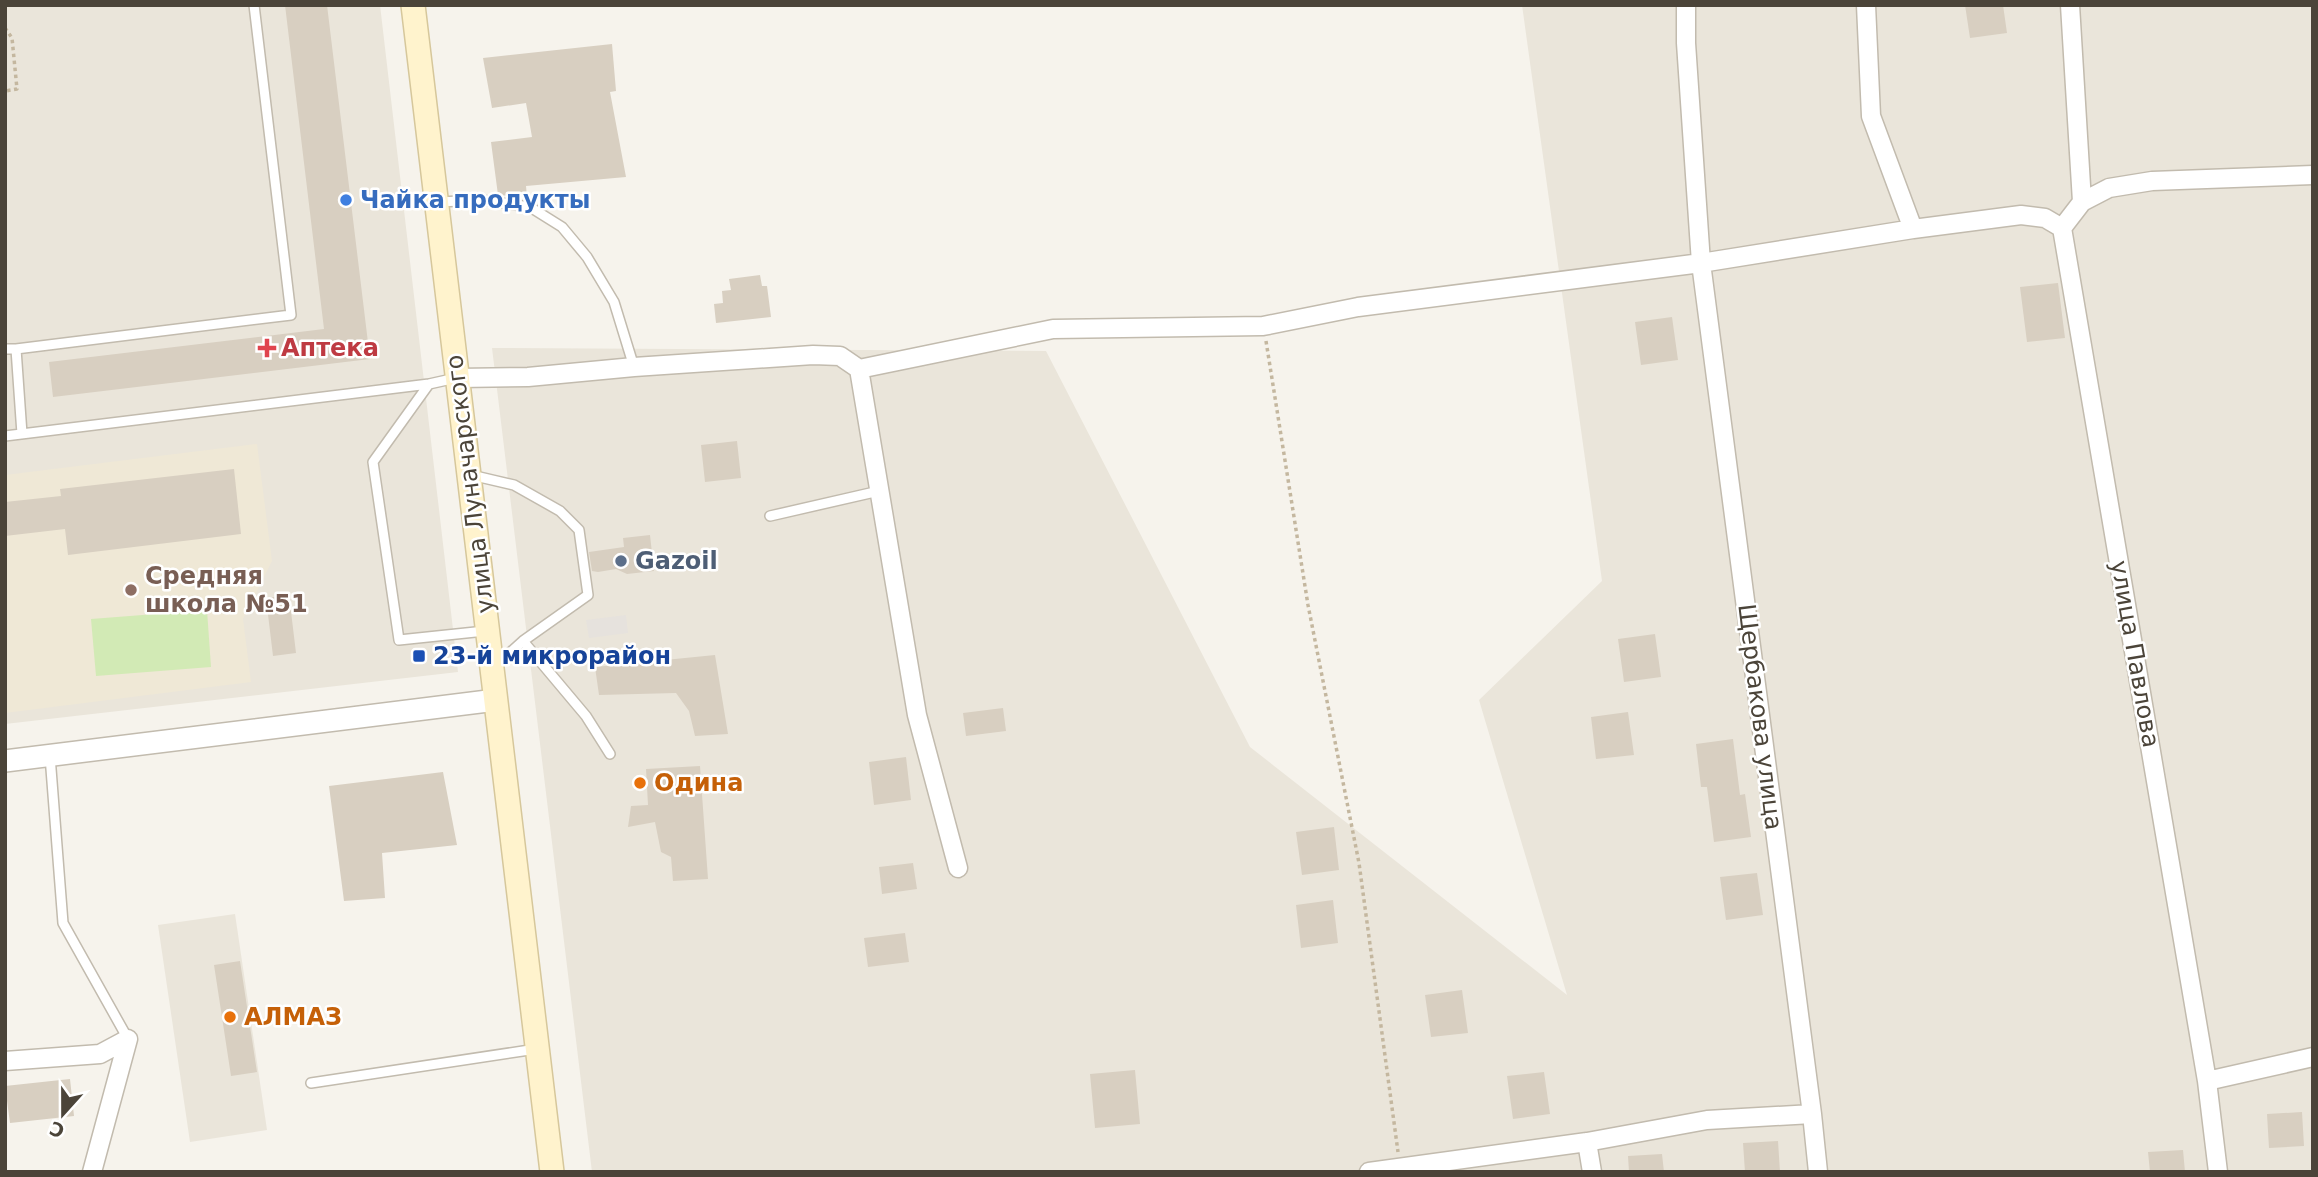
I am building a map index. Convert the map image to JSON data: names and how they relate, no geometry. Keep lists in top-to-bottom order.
{
  "streets": {
    "main road": ["улица Луначарского"],
    "street": ["улица Павлова", "Щербакова улица"]
  },
  "places": {
    "other": [
      "Чайка продукты",
      "Gazoil",
      "Средняя школа №51",
      "Одина",
      "АЛМАЗ"
    ],
    "health": ["Аптека"],
    "transit": ["23-й микрорайон"]
  },
  "north": "bottom"
}
